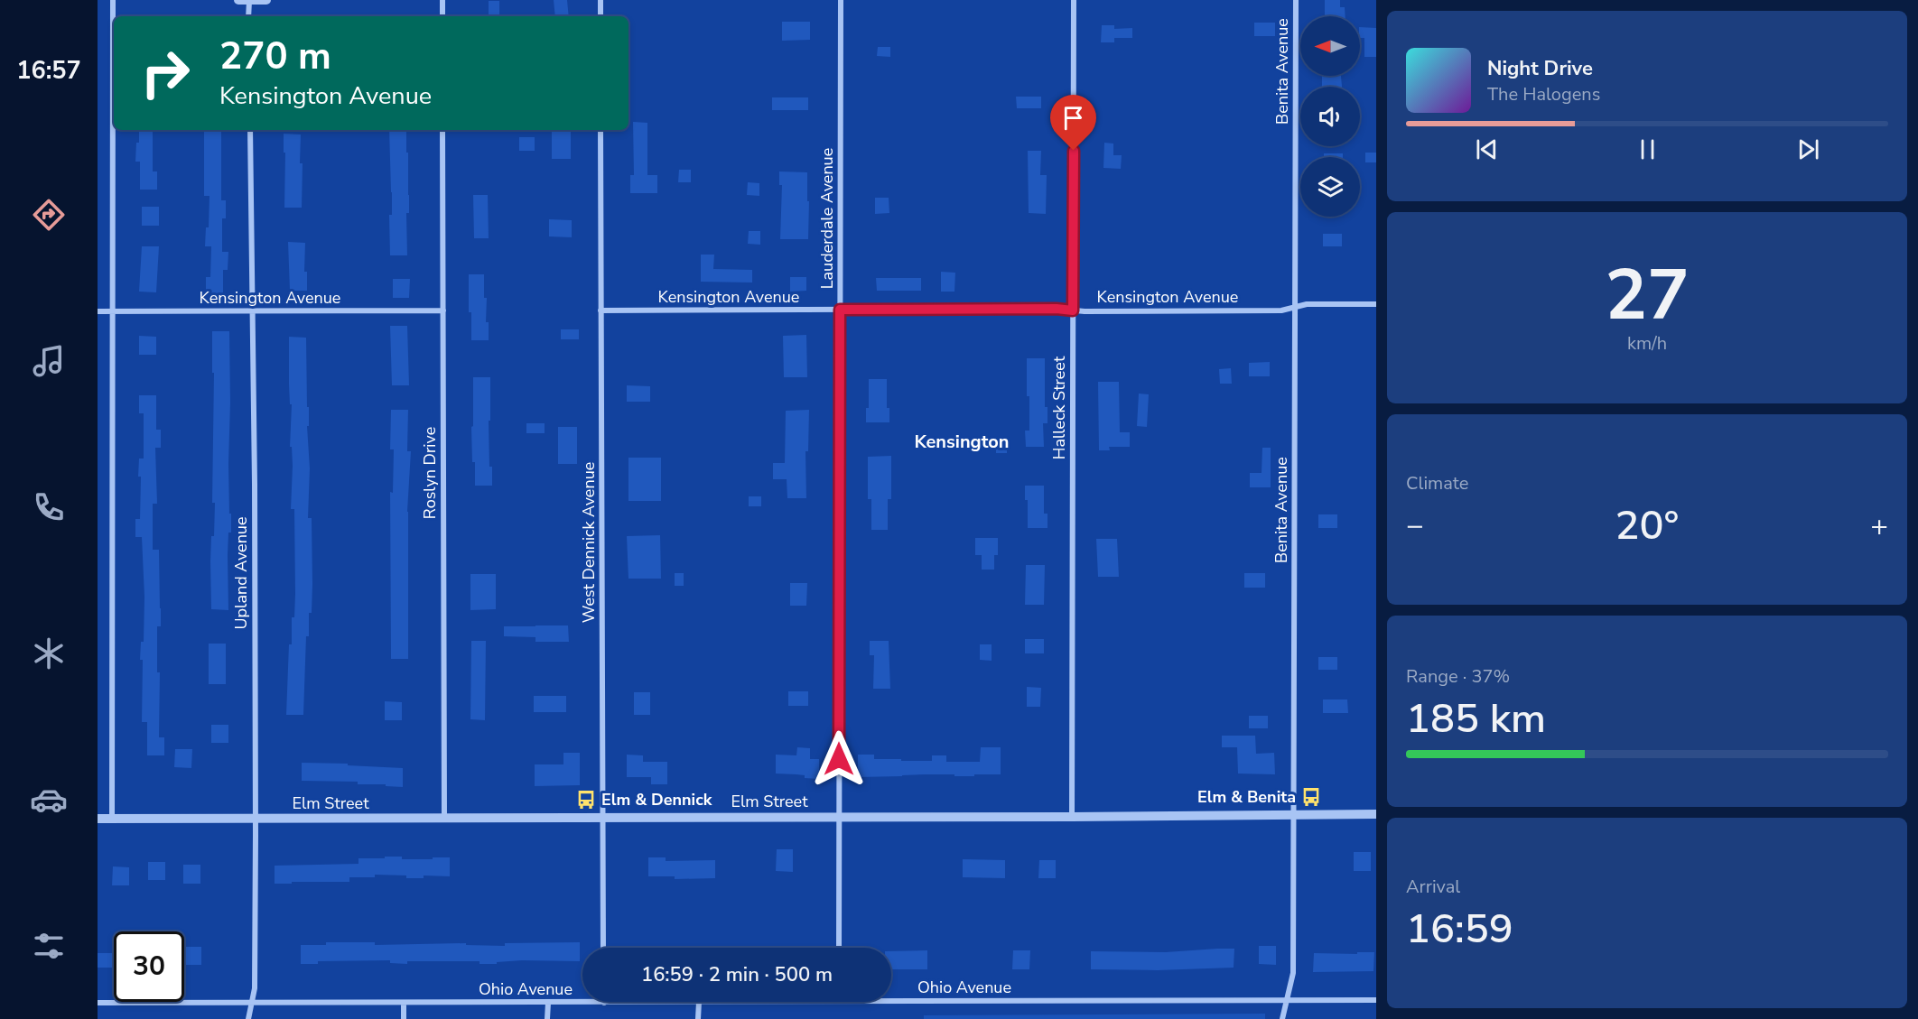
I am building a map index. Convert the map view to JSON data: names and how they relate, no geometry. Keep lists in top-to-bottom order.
{
  "streets": {
    "street": [
      "Benita Avenue",
      "Lauderdale Avenue",
      "Kensington Avenue",
      "Halleck Street",
      "Roslyn Drive",
      "West Dennick Avenue",
      "Upland Avenue",
      "Elm Street",
      "Ohio Avenue"
    ]
  },
  "crossings": [
    ["Benita Avenue", "Kensington Avenue"],
    ["Benita Avenue", "Elm Street"],
    ["Benita Avenue", "Ohio Avenue"],
    ["Lauderdale Avenue", "Kensington Avenue"],
    ["Lauderdale Avenue", "Elm Street"],
    ["Kensington Avenue", "Halleck Street"],
    ["Kensington Avenue", "Roslyn Drive"],
    ["Kensington Avenue", "West Dennick Avenue"],
    ["Kensington Avenue", "Upland Avenue"],
    ["Halleck Street", "Elm Street"],
    ["Roslyn Drive", "Elm Street"],
    ["West Dennick Avenue", "Elm Street"],
    ["Upland Avenue", "Elm Street"],
    ["Upland Avenue", "Ohio Avenue"]
  ],
  "districts": ["Kensington"],
  "places": {
    "bus stop": ["Elm & Benita", "Elm & Dennick"]
  },
  "north": "left",
  "page": {
    "tabs": "16:57",
    "turn": ["270 m", "Kensington Avenue"],
    "song": ["Night Drive", "The Halogens"],
    "tile": [
      ["27", "km/h"],
      "Climate",
      ["Range · 37%", "185 km"],
      ["Arrival", "16:59"]
    ],
    "heat": ["−", "20°", "+"],
    "limit": "30",
    "trip": "16:59 · 2 min · 500 m"
  }
}
